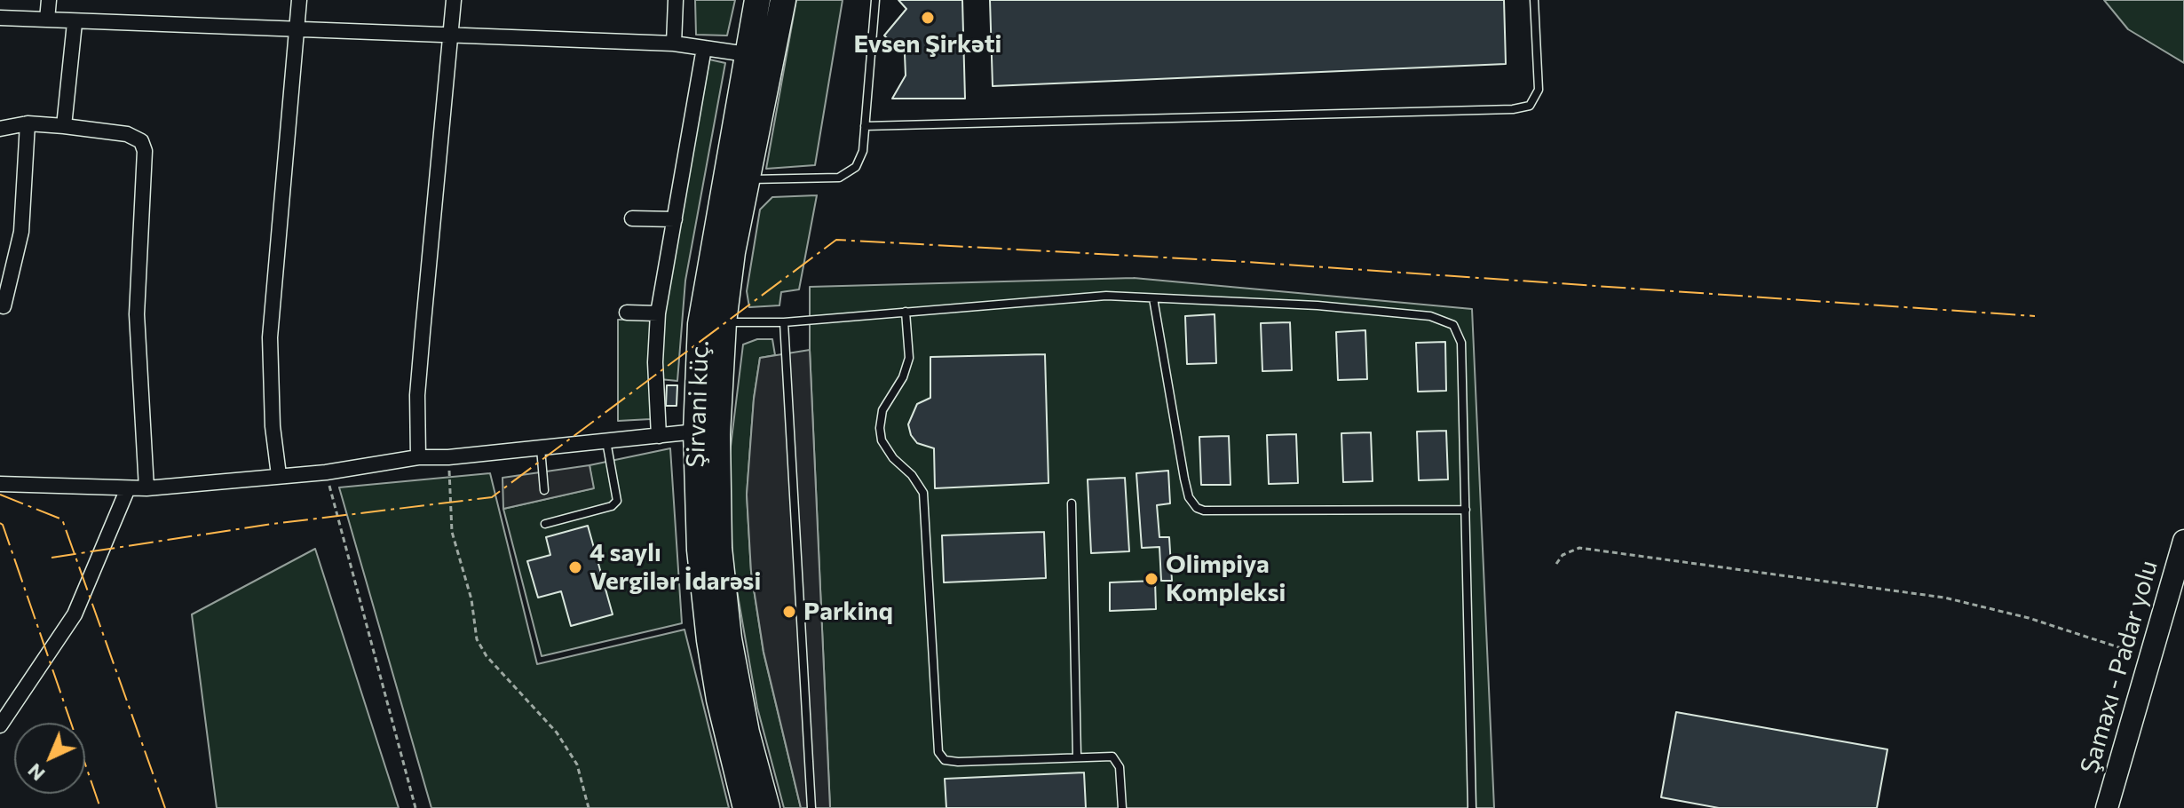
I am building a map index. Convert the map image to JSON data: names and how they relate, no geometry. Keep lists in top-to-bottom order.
{
  "streets": {
    "highway": ["Şirvani küç."],
    "main road": ["Şamaxı - Padar yolu"]
  },
  "places": [
    "Evsen Şirkəti",
    "4 saylı Vergilər İdarəsi",
    "Olimpiya Kompleksi",
    "Parkinq"
  ],
  "north": "bottom left"
}
